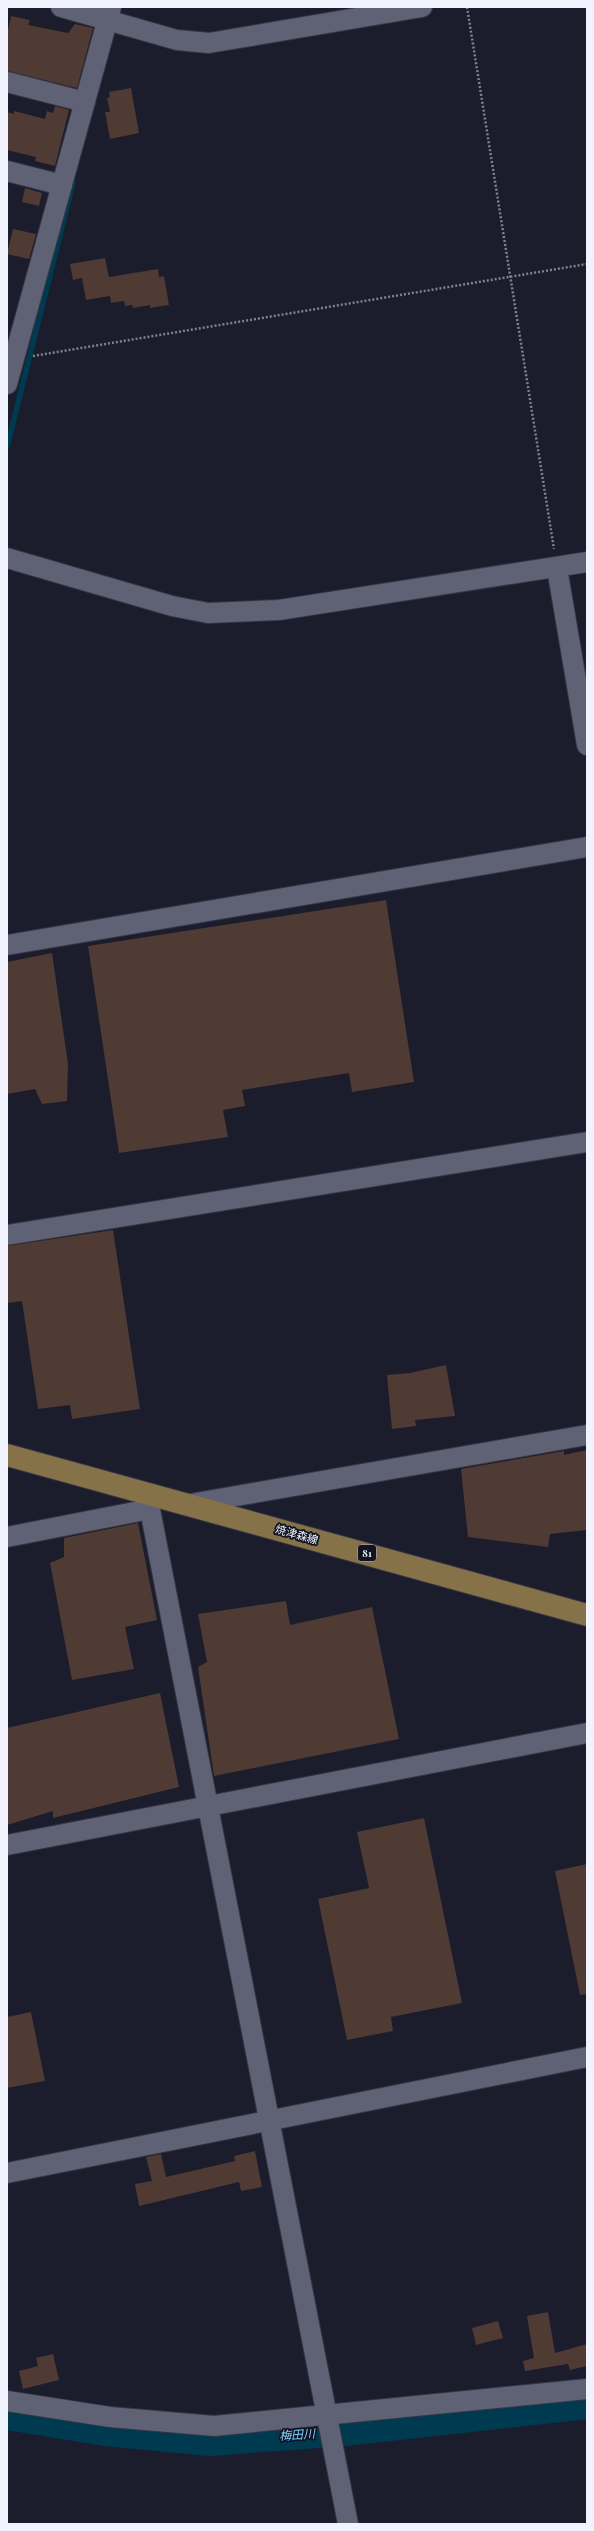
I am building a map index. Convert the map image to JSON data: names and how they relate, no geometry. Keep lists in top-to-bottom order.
{
  "streets": {
    "main road": ["焼津森線", "81"]
  },
  "water": ["梅田川"]
}
